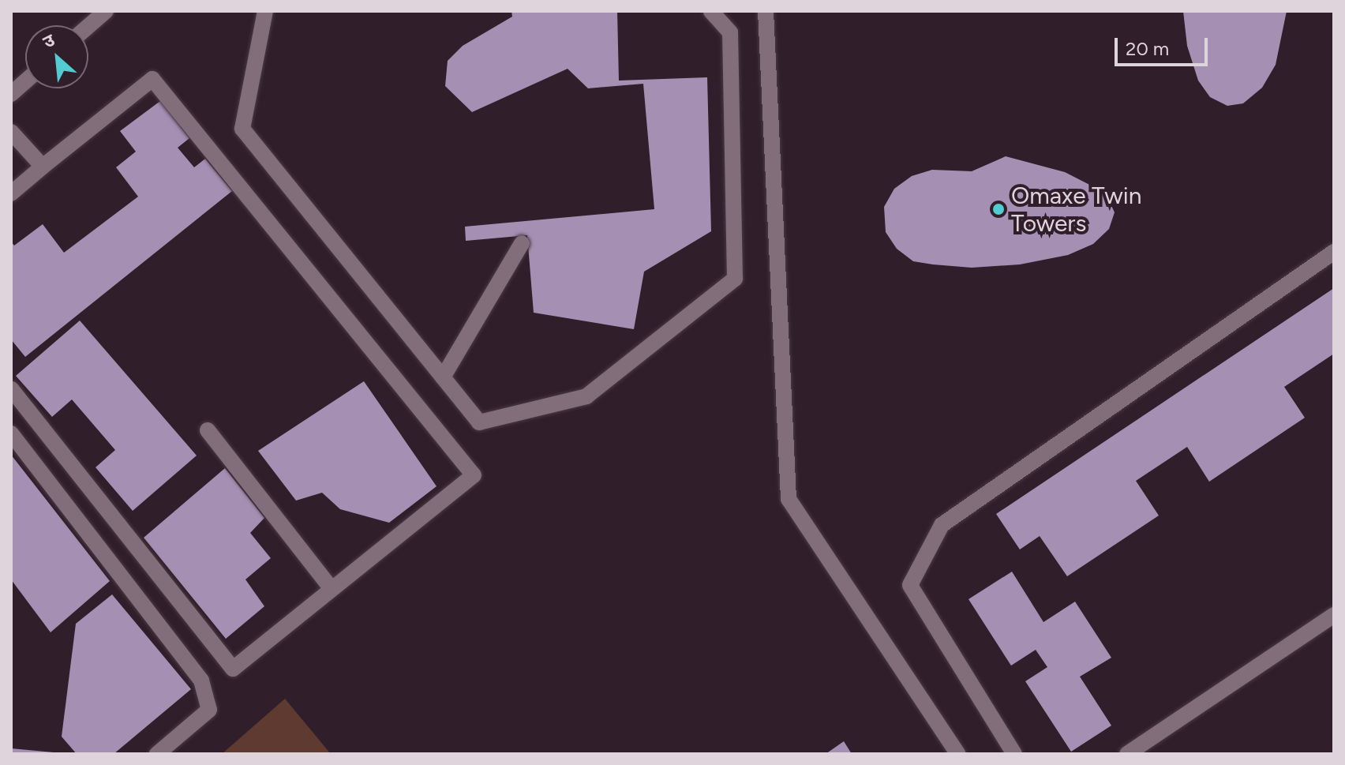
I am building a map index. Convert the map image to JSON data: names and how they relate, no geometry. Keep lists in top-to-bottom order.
{
  "places": ["Omaxe Twin Towers"],
  "scale_bar": "20 m",
  "north": "top left"
}
